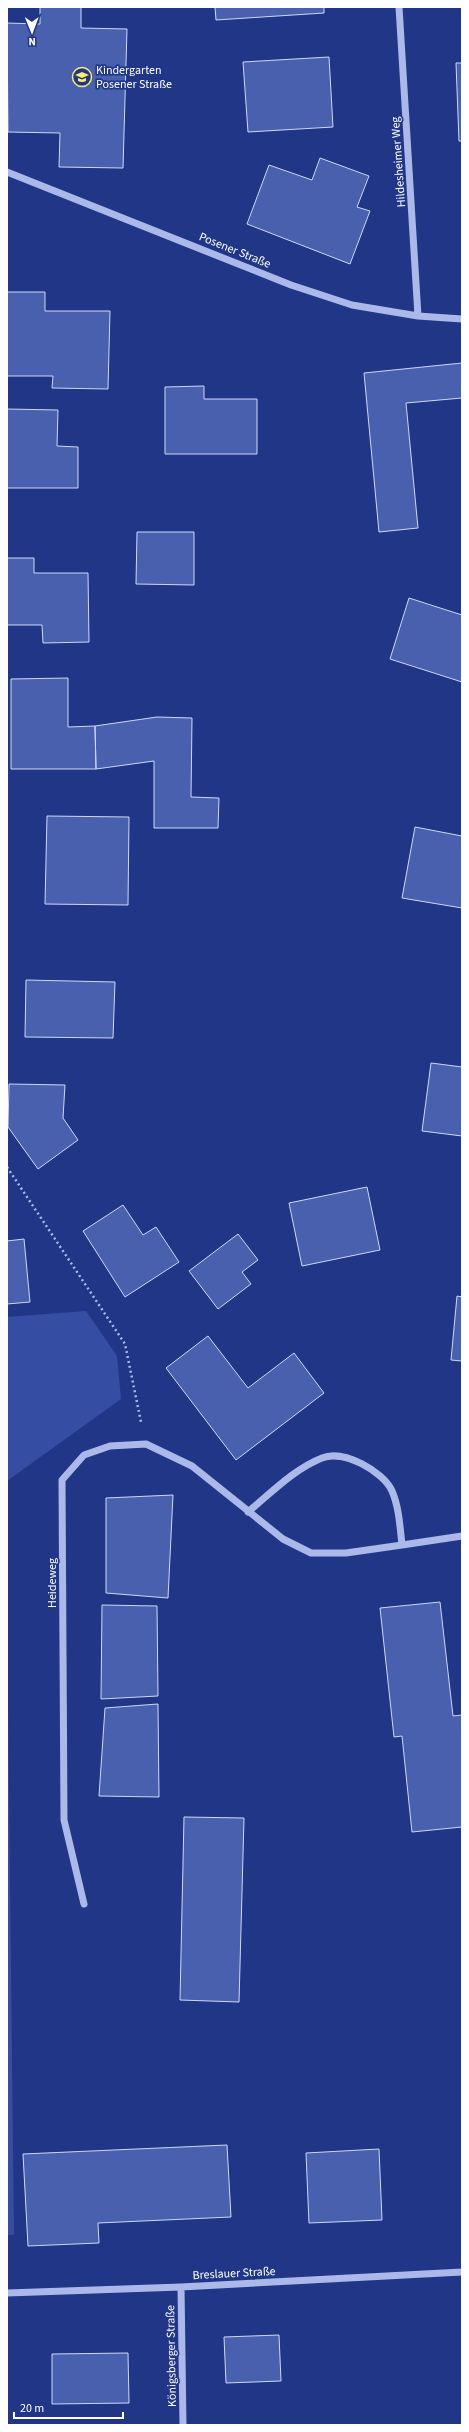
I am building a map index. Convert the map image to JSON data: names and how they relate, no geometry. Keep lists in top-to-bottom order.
{
  "streets": {
    "street": [
      "Hildesheimer Weg",
      "Posener Straße",
      "Heideweg",
      "Breslauer Straße",
      "Königsberger Straße"
    ]
  },
  "crossings": [
    ["Hildesheimer Weg", "Posener Straße"],
    ["Breslauer Straße", "Königsberger Straße"]
  ],
  "places": {
    "school or university": ["Kindergarten Posener Straße"]
  },
  "scale_bar": "20 m",
  "north": "bottom"
}
